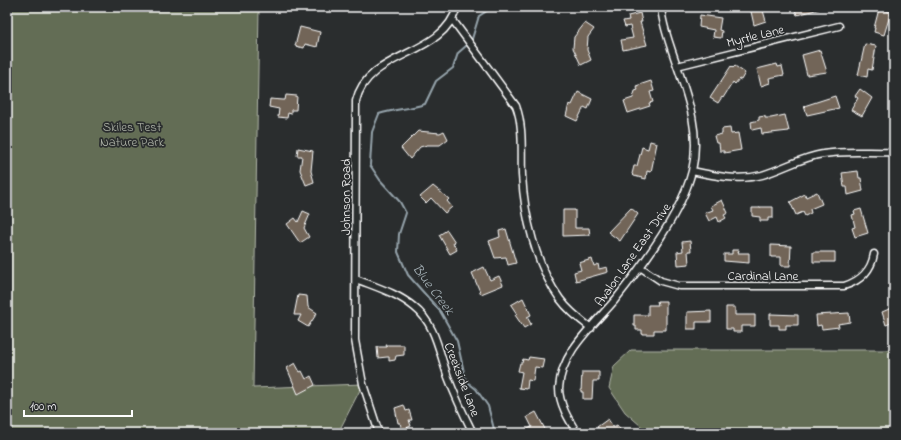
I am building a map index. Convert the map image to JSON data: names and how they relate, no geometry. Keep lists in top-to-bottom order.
{
  "streets": {
    "street": [
      "Myrtle Lane",
      "Johnson Road",
      "Avalon Lane East Drive",
      "Cardinal Lane",
      "Creekside Lane"
    ]
  },
  "crossings": [
    ["Myrtle Lane", "Avalon Lane East Drive"],
    ["Johnson Road", "Creekside Lane"],
    ["Avalon Lane East Drive", "Cardinal Lane"]
  ],
  "water": ["Blue Creek"],
  "parks": ["Skiles Test Nature Park"],
  "scale_bar": "100 m"
}
